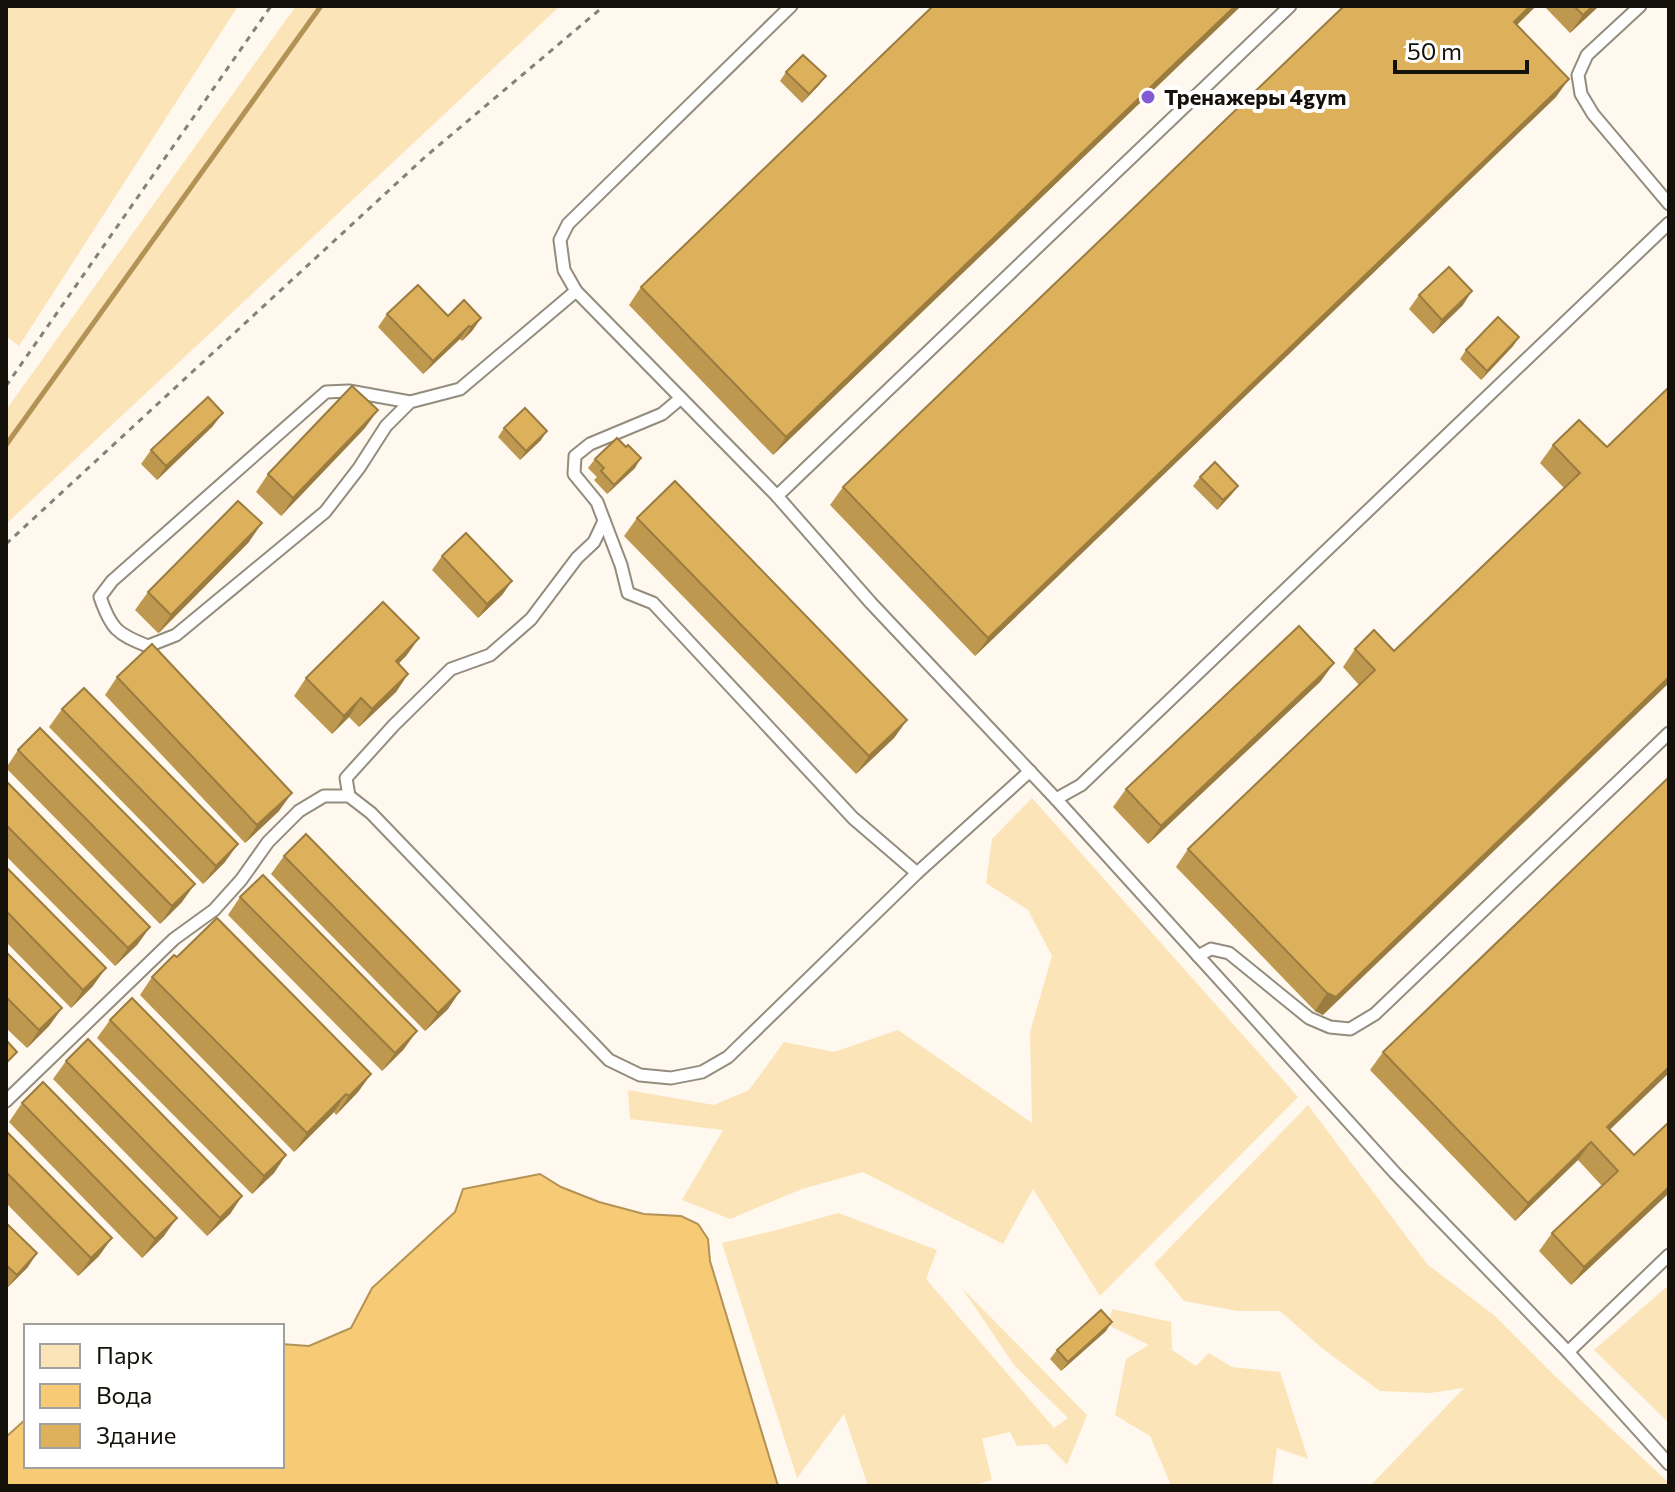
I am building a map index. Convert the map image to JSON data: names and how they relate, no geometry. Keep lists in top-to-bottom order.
{
  "places": ["Тренажеры 4gym"],
  "legend": ["Парк", "Вода", "Здание"],
  "scale_bar": "50 m"
}
